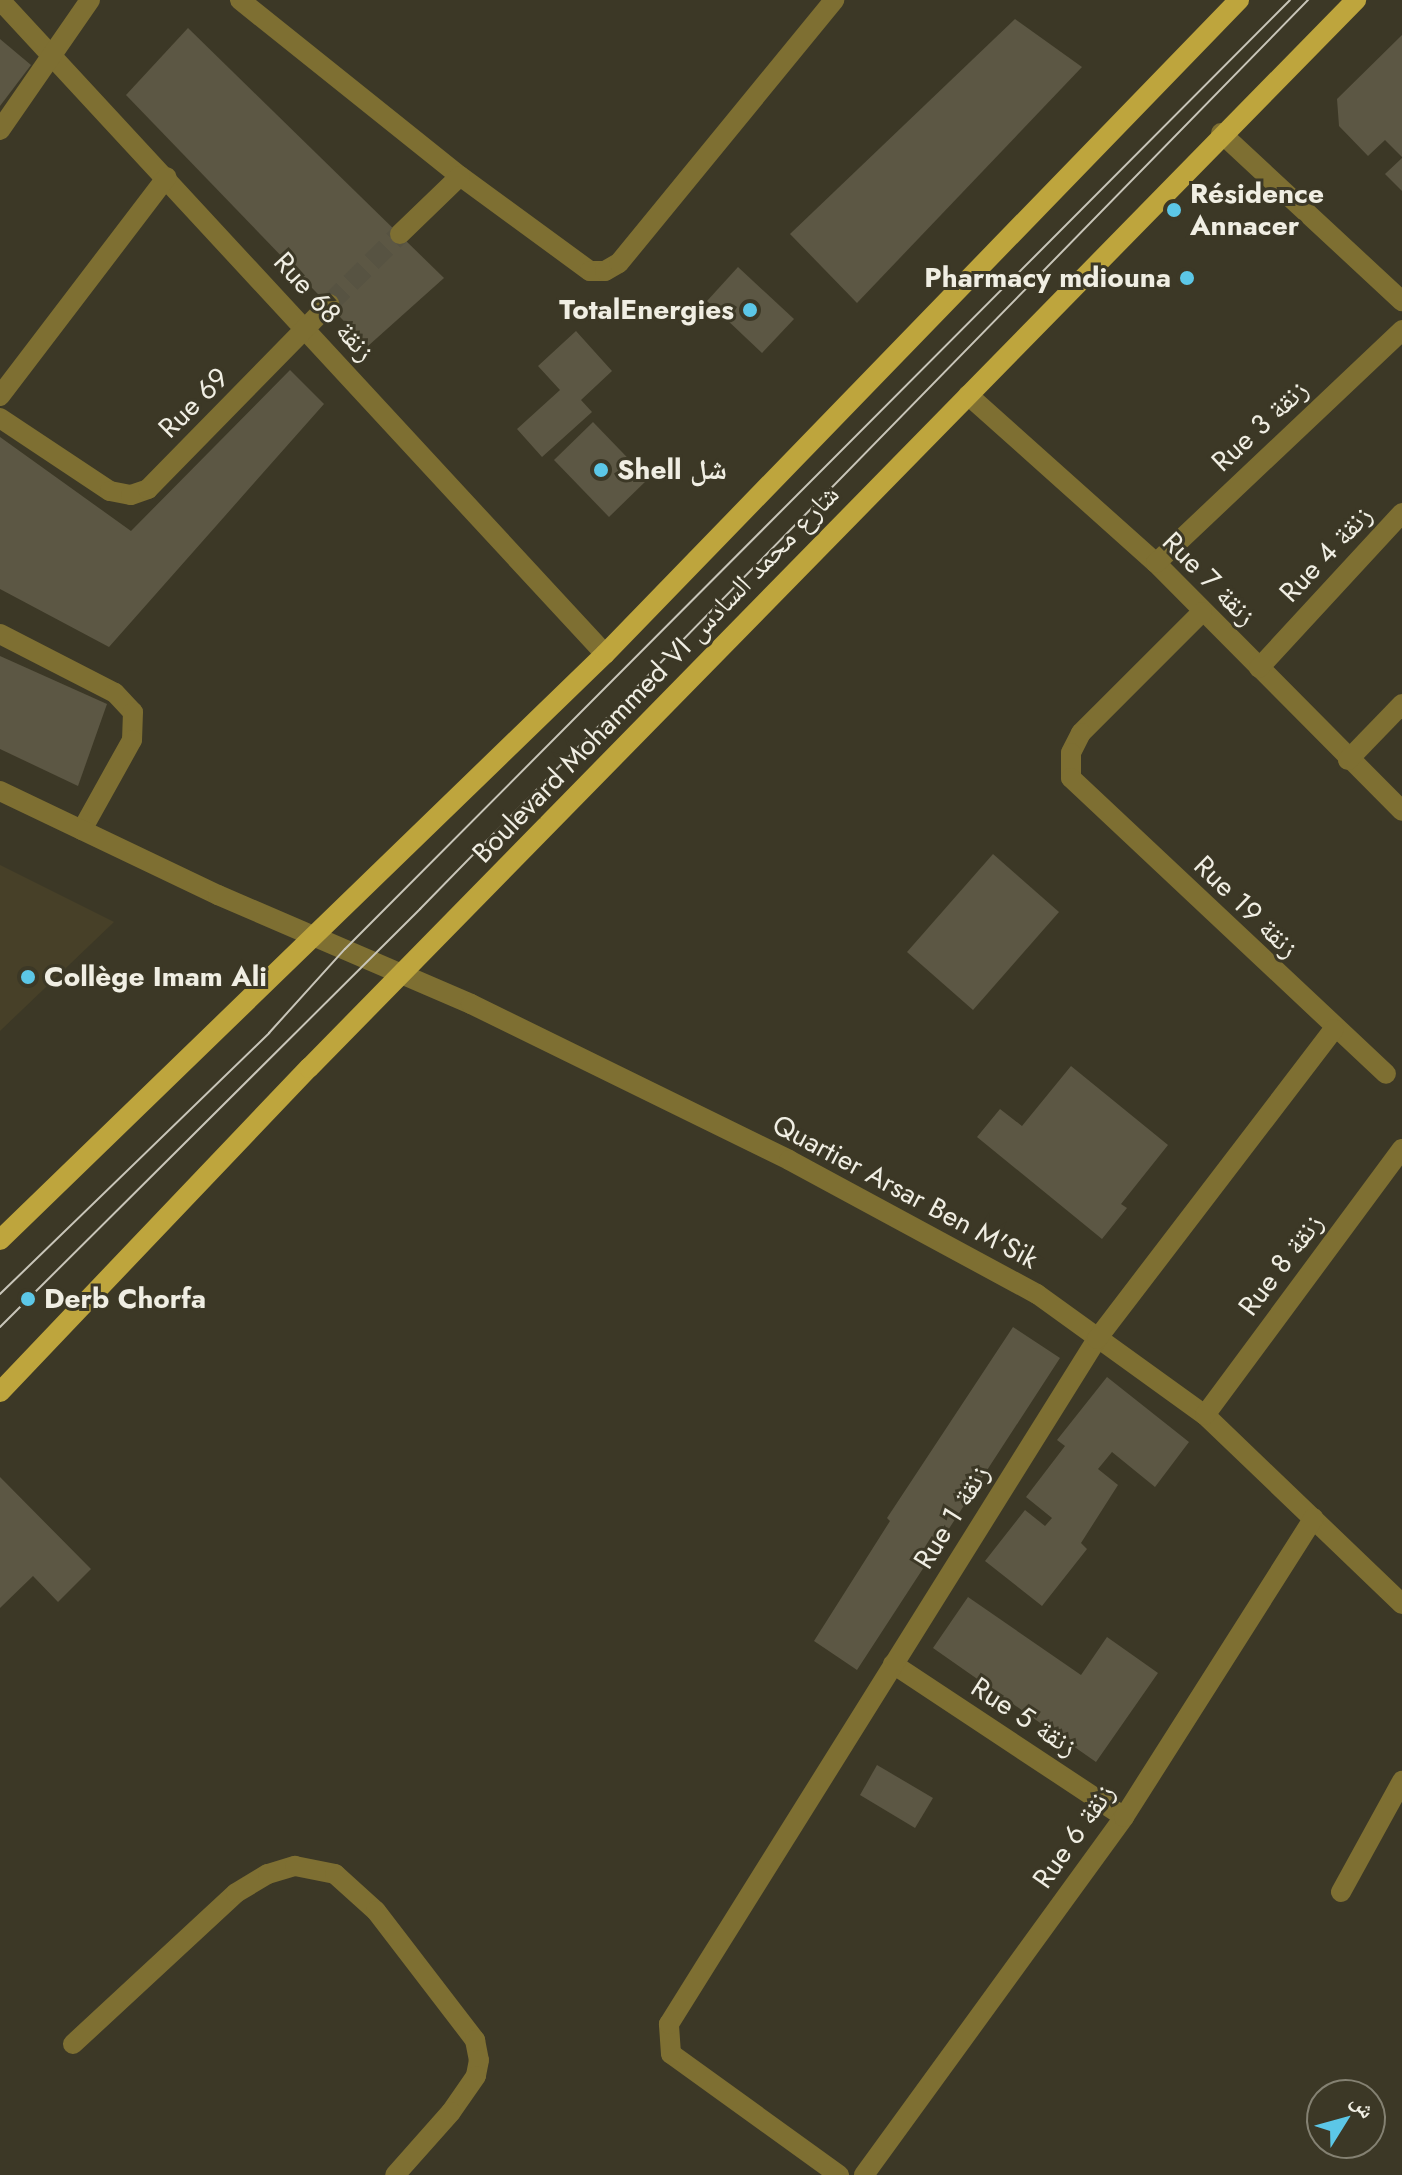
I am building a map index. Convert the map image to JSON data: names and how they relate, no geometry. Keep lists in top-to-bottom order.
{
  "streets": {
    "main road": ["Boulevard Mohammed VI شارع محمد السادس"],
    "street": [
      "Rue 68 زنقة",
      "Rue 69",
      "Rue 3 زنقة",
      "Rue 4 زنقة",
      "Rue 7 زنقة",
      "Rue 19 زنقة",
      "Quartier Arsar Ben M'Sik",
      "Rue 8 زنقة",
      "Rue 1 زنقة",
      "Rue 5 زنقة",
      "Rue 6 زنقة"
    ]
  },
  "crossings": [
    ["Rue 68 زنقة", "Rue 69"],
    ["Rue 68 زنقة", "Boulevard Mohammed VI شارع محمد السادس"],
    ["Rue 3 زنقة", "Rue 7 زنقة"],
    ["Rue 4 زنقة", "Rue 7 زنقة"],
    ["Rue 7 زنقة", "Boulevard Mohammed VI شارع محمد السادس"],
    ["Rue 7 زنقة", "Rue 19 زنقة"],
    ["Boulevard Mohammed VI شارع محمد السادس", "Quartier Arsar Ben M'Sik"],
    ["Rue 19 زنقة", "Rue 1 زنقة"],
    ["Quartier Arsar Ben M'Sik", "Rue 8 زنقة"],
    ["Quartier Arsar Ben M'Sik", "Rue 1 زنقة"],
    ["Quartier Arsar Ben M'Sik", "Rue 6 زنقة"],
    ["Rue 1 زنقة", "Rue 5 زنقة"],
    ["Rue 5 زنقة", "Rue 6 زنقة"]
  ],
  "places": [
    "Résidence Annacer",
    "Pharmacy mdiouna",
    "TotalEnergies",
    "Shell شل",
    "Collège Imam Ali",
    "Derb Chorfa"
  ],
  "north": "top right"
}
